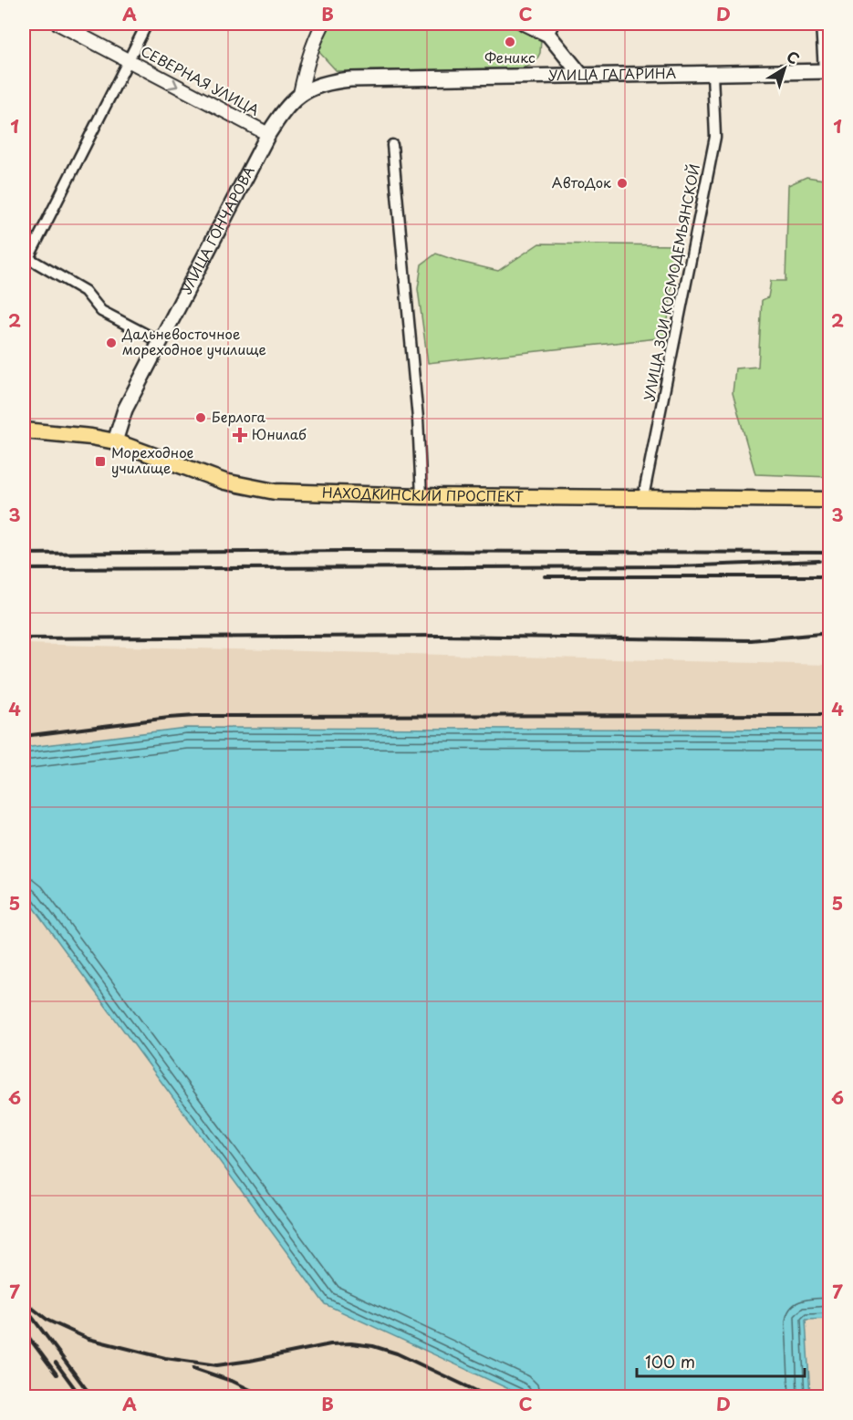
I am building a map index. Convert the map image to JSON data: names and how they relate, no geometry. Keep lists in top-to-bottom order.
{
  "streets": {
    "main road": ["УЛИЦА ГАГАРИНА", "УЛИЦА ГОНЧАРОВА", "НАХОДКИНСКИЙ ПРОСПЕКТ"],
    "street": ["СЕВЕРНАЯ УЛИЦА", "УЛИЦА ЗОИ КОСМОДЕМЬЯНСКОЙ"]
  },
  "crossings": [
    ["УЛИЦА ГАГАРИНА", "УЛИЦА ГОНЧАРОВА"],
    ["УЛИЦА ГАГАРИНА", "УЛИЦА ЗОИ КОСМОДЕМЬЯНСКОЙ"],
    ["СЕВЕРНАЯ УЛИЦА", "УЛИЦА ГОНЧАРОВА"],
    ["УЛИЦА ГОНЧАРОВА", "НАХОДКИНСКИЙ ПРОСПЕКТ"],
    ["УЛИЦА ЗОИ КОСМОДЕМЬЯНСКОЙ", "НАХОДКИНСКИЙ ПРОСПЕКТ"]
  ],
  "one_way": ["СЕВЕРНАЯ УЛИЦА"],
  "places": {
    "other": [
      "Феникс",
      "АвтоДок",
      "Дальневосточное мореходное училище",
      "Берлога"
    ],
    "health": ["Юнилаб"],
    "transit": ["Мореходное училище"]
  },
  "scale_bar": "100 m",
  "north": "top right",
  "grid": {
    "columns": [
      "A",
      "B",
      "C",
      "D"
    ],
    "rows": [
      "1",
      "2",
      "3",
      "4",
      "5",
      "6",
      "7"
    ]
  }
}
